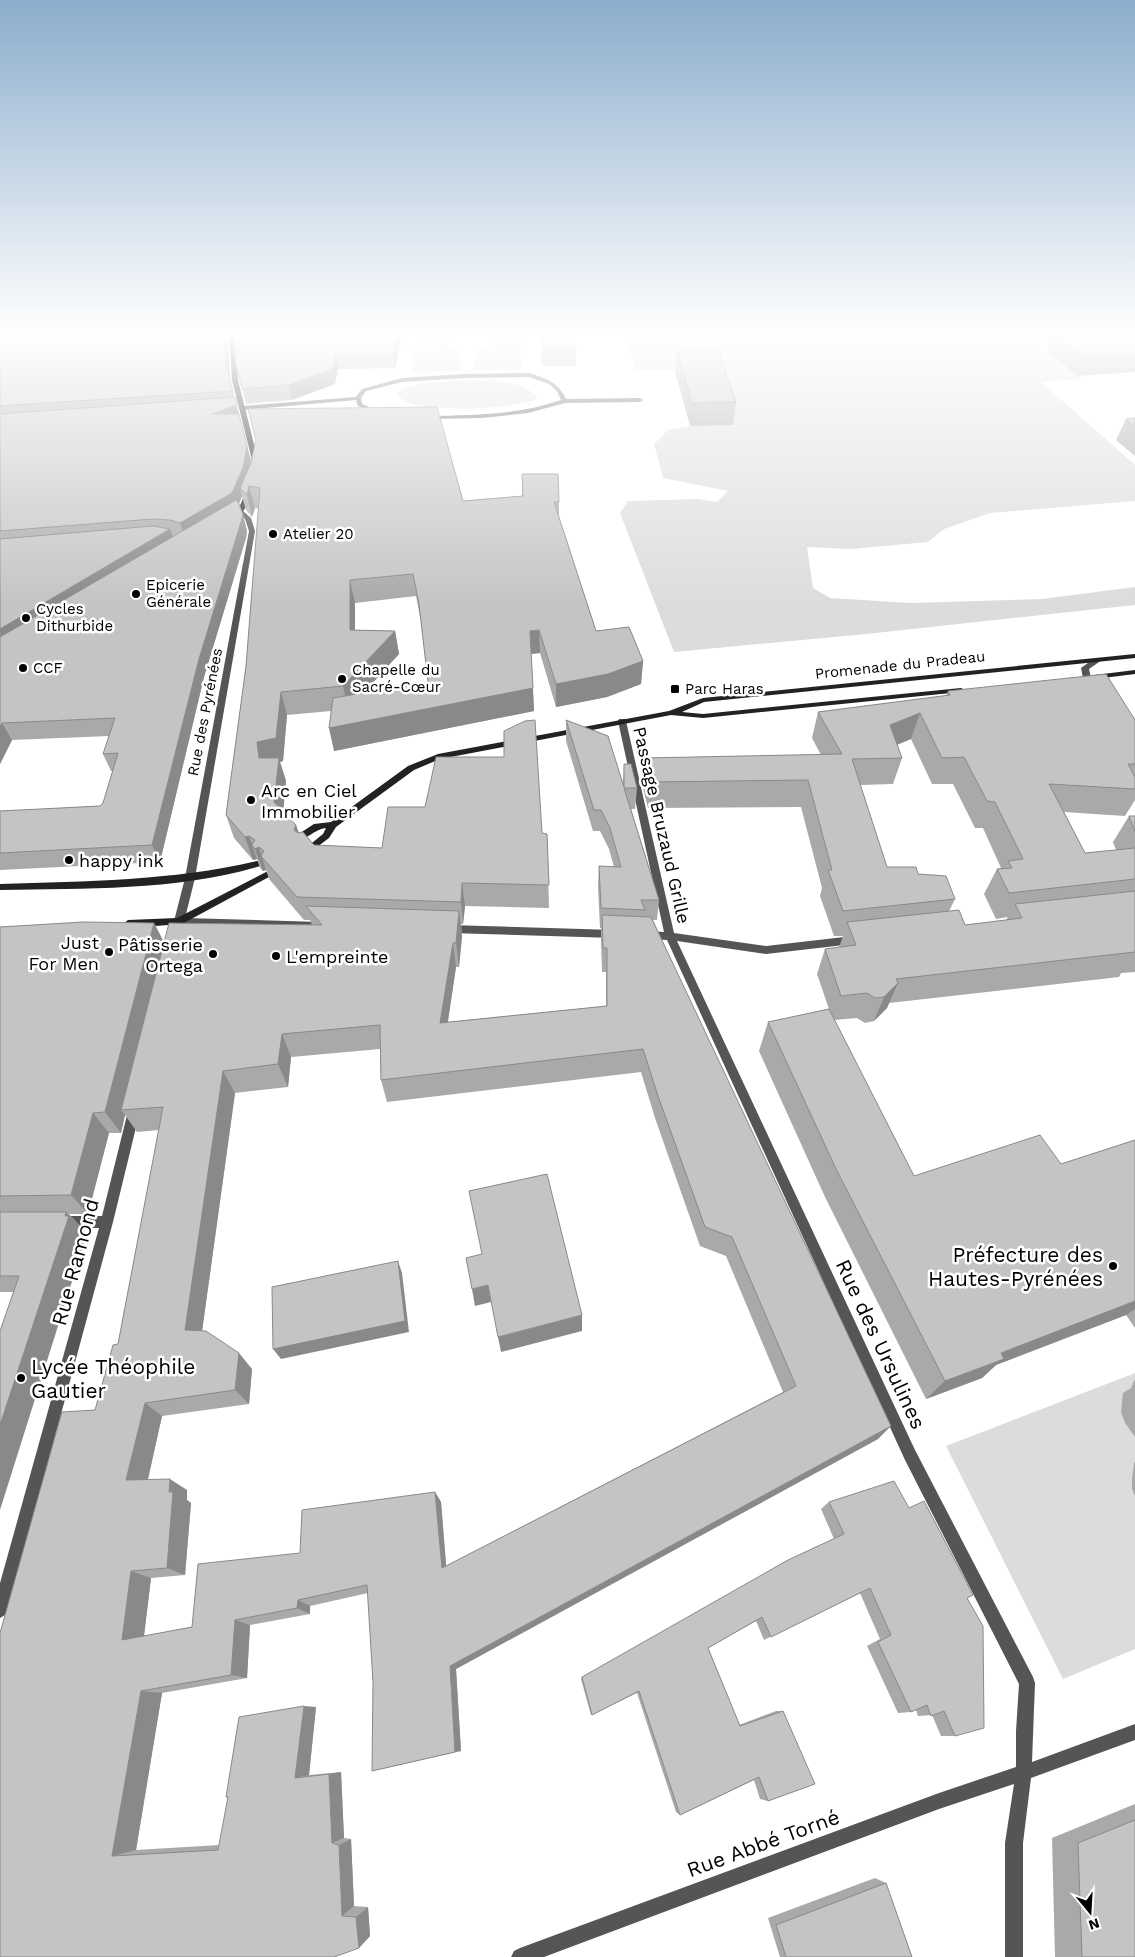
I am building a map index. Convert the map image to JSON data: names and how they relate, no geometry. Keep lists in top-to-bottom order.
{
  "streets": {
    "street": [
      "Promenade du Pradeau",
      "Rue des Pyrénées",
      "Passage Bruzaud Grille",
      "Rue Ramond",
      "Rue des Ursulines",
      "Rue Abbé Torné"
    ]
  },
  "crossings": [
    ["Promenade du Pradeau", "Passage Bruzaud Grille"],
    ["Passage Bruzaud Grille", "Rue des Ursulines"],
    ["Rue des Ursulines", "Rue Abbé Torné"]
  ],
  "places": {
    "other": [
      "Atelier 20",
      "Epicerie Générale",
      "Cycles Dithurbide",
      "CCF",
      "Chapelle du Sacré-Cœur",
      "Arc en Ciel Immobilier",
      "happy ink",
      "Just For Men",
      "Pâtisserie Ortega",
      "L'empreinte",
      "Préfecture des Hautes-Pyrénées",
      "Lycée Théophile Gautier"
    ],
    "transit": ["Parc Haras"]
  },
  "north": "bottom"
}
